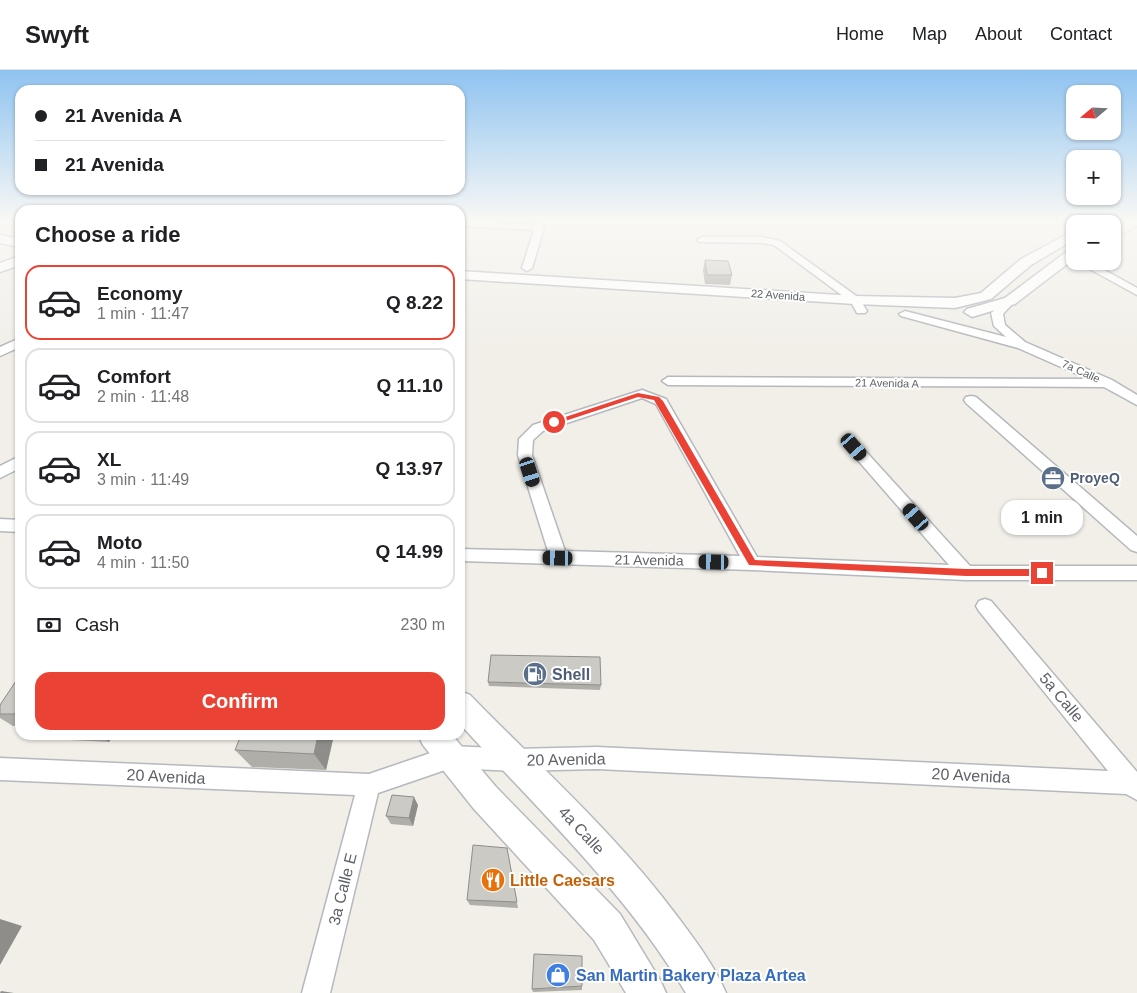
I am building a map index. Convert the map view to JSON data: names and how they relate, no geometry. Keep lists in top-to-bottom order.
{
  "streets": {
    "street": [
      "22 Avenida",
      "7a Calle",
      "21 Avenida A",
      "21 Avenida",
      "5a Calle",
      "20 Avenida",
      "4a Calle",
      "3a Calle E"
    ]
  },
  "crossings": [
    ["22 Avenida", "7a Calle"],
    ["7a Calle", "21 Avenida A"],
    ["5a Calle", "20 Avenida"],
    ["20 Avenida", "4a Calle"],
    ["20 Avenida", "3a Calle E"]
  ],
  "places": {
    "office": ["ProyeQ"],
    "fuel station": ["Shell"],
    "restaurant": ["Little Caesars"],
    "shop": ["San Martin Bakery Plaza Artea"]
  },
  "north": "left",
  "page": {
    "header": "Swyft",
    "nav": [
      "Home",
      "Map",
      "About",
      "Contact"
    ],
    "map_buttons": ["+", "−"],
    "banner": ["21 Avenida A", "21 Avenida"],
    "heading": "Choose a ride",
    "list": [
      {
        "name": "Economy",
        "note": "1 min · 11:47",
        "value": "Q 8.22"
      },
      {
        "name": "Comfort",
        "note": "2 min · 11:48",
        "value": "Q 11.10"
      },
      {
        "name": "XL",
        "note": "3 min · 11:49",
        "value": "Q 13.97"
      },
      {
        "name": "Moto",
        "note": "4 min · 11:50",
        "value": "Q 14.99"
      }
    ],
    "bubble": "1 min",
    "pay": ["Cash", "230 m"],
    "buttons": "Confirm"
  }
}
